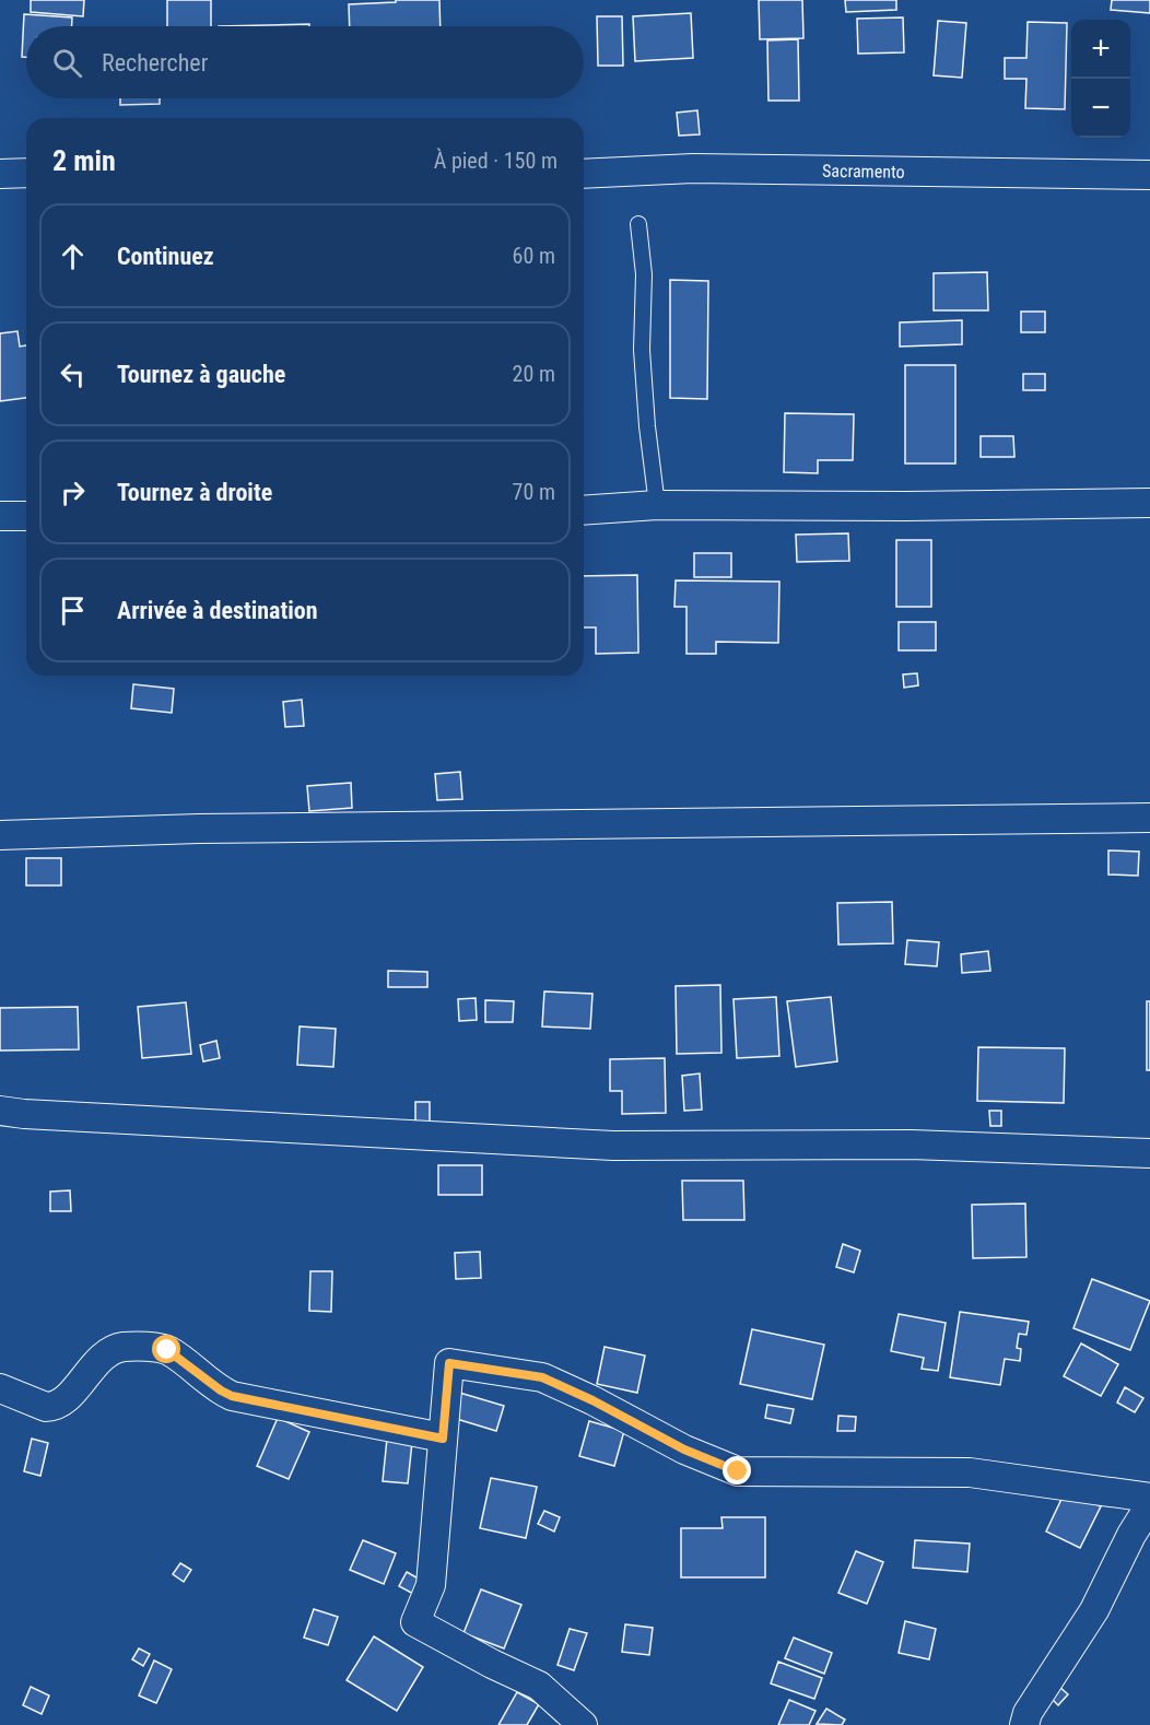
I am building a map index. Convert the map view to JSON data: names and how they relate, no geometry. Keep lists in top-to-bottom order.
{
  "streets": {
    "street": ["Sacramento"]
  },
  "page": {
    "map_buttons": ["+", "−"],
    "search": "Rechercher",
    "heading": ["2 min", "À pied · 150 m"],
    "list": [
      ["Continuez", "60 m"],
      ["Tournez à gauche", "20 m"],
      ["Tournez à droite", "70 m"],
      "Arrivée à destination"
    ]
  }
}
